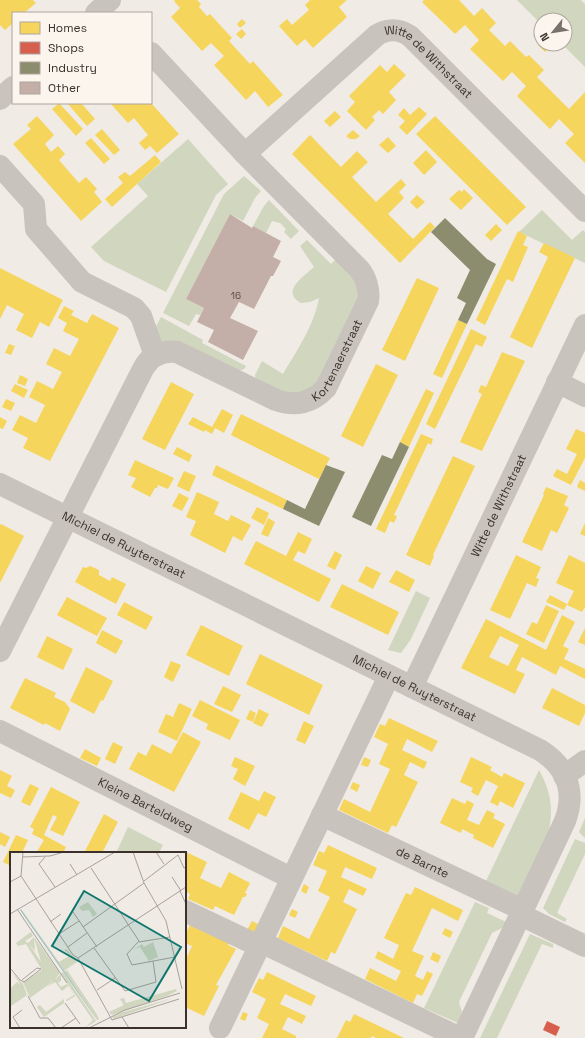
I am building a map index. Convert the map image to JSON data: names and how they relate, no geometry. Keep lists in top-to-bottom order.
{
  "streets": {
    "street": [
      "Witte de Withstraat",
      "Kortenaerstraat",
      "Michiel de Ruyterstraat",
      "Kleine Barteldweg",
      "de Barnte"
    ]
  },
  "crossings": [
    ["Witte de Withstraat", "Kortenaerstraat"],
    ["Witte de Withstraat", "Michiel de Ruyterstraat"],
    ["Michiel de Ruyterstraat", "de Barnte"]
  ],
  "house_numbers": ["16"],
  "legend": [
    "Homes",
    "Shops",
    "Industry",
    "Other"
  ],
  "north": "bottom left"
}
